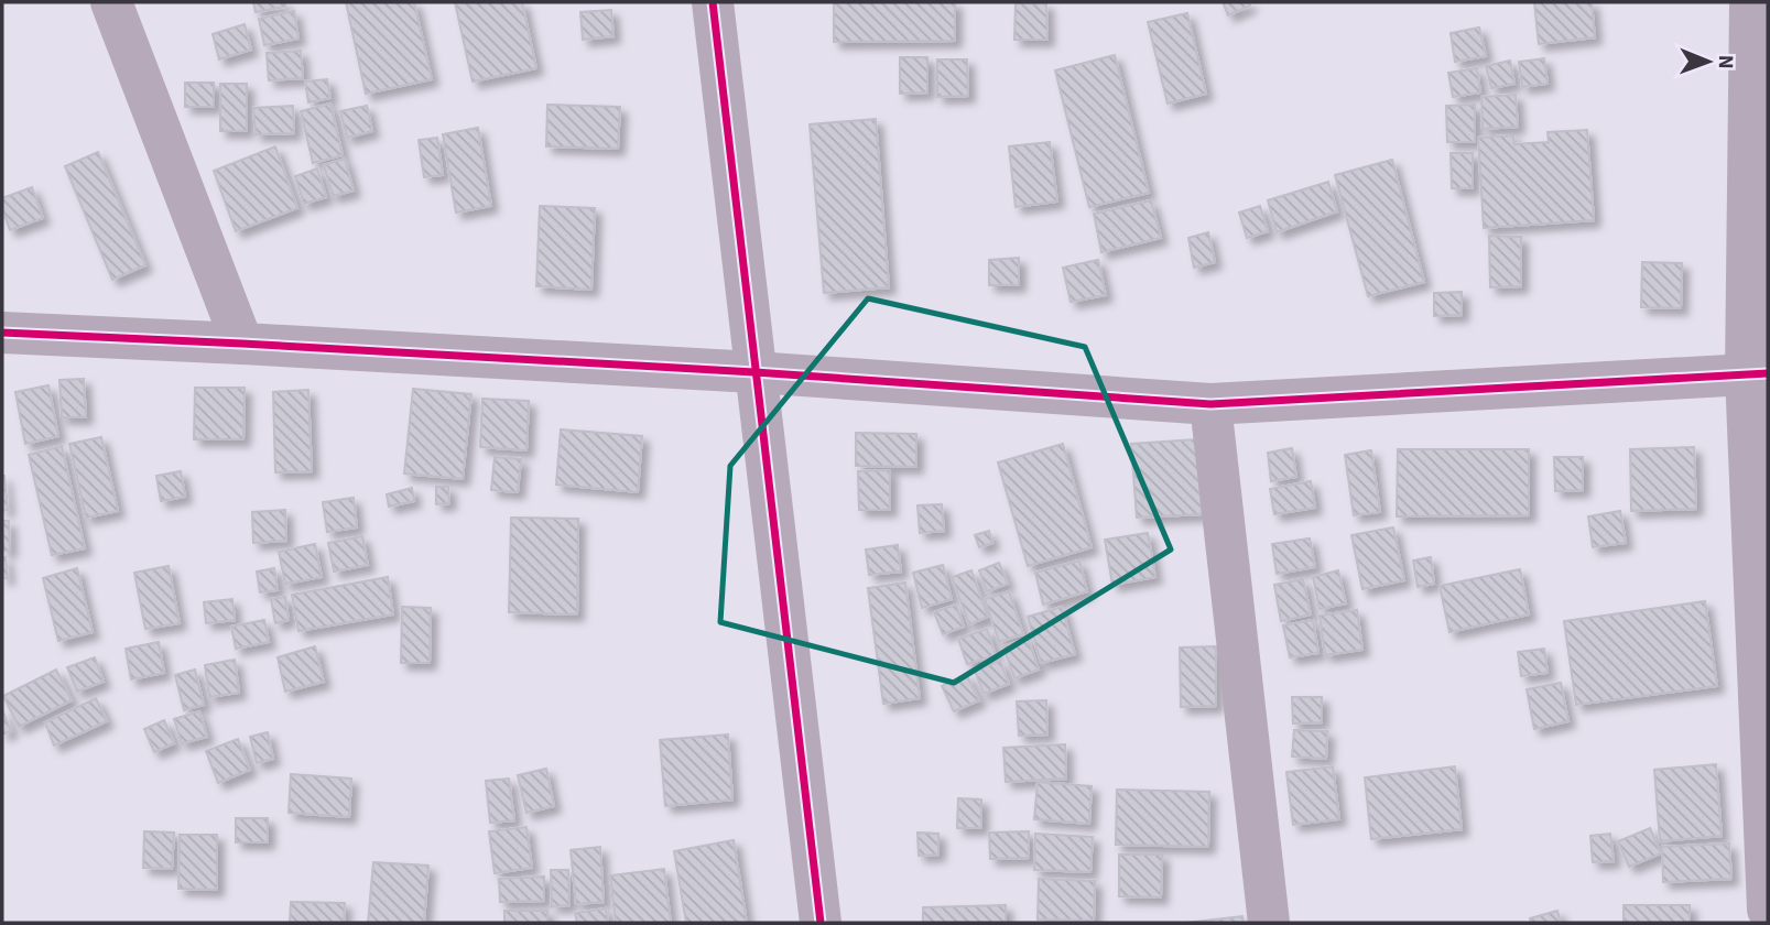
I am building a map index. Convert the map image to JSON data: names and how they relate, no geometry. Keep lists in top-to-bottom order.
{
  "north": "right"
}
